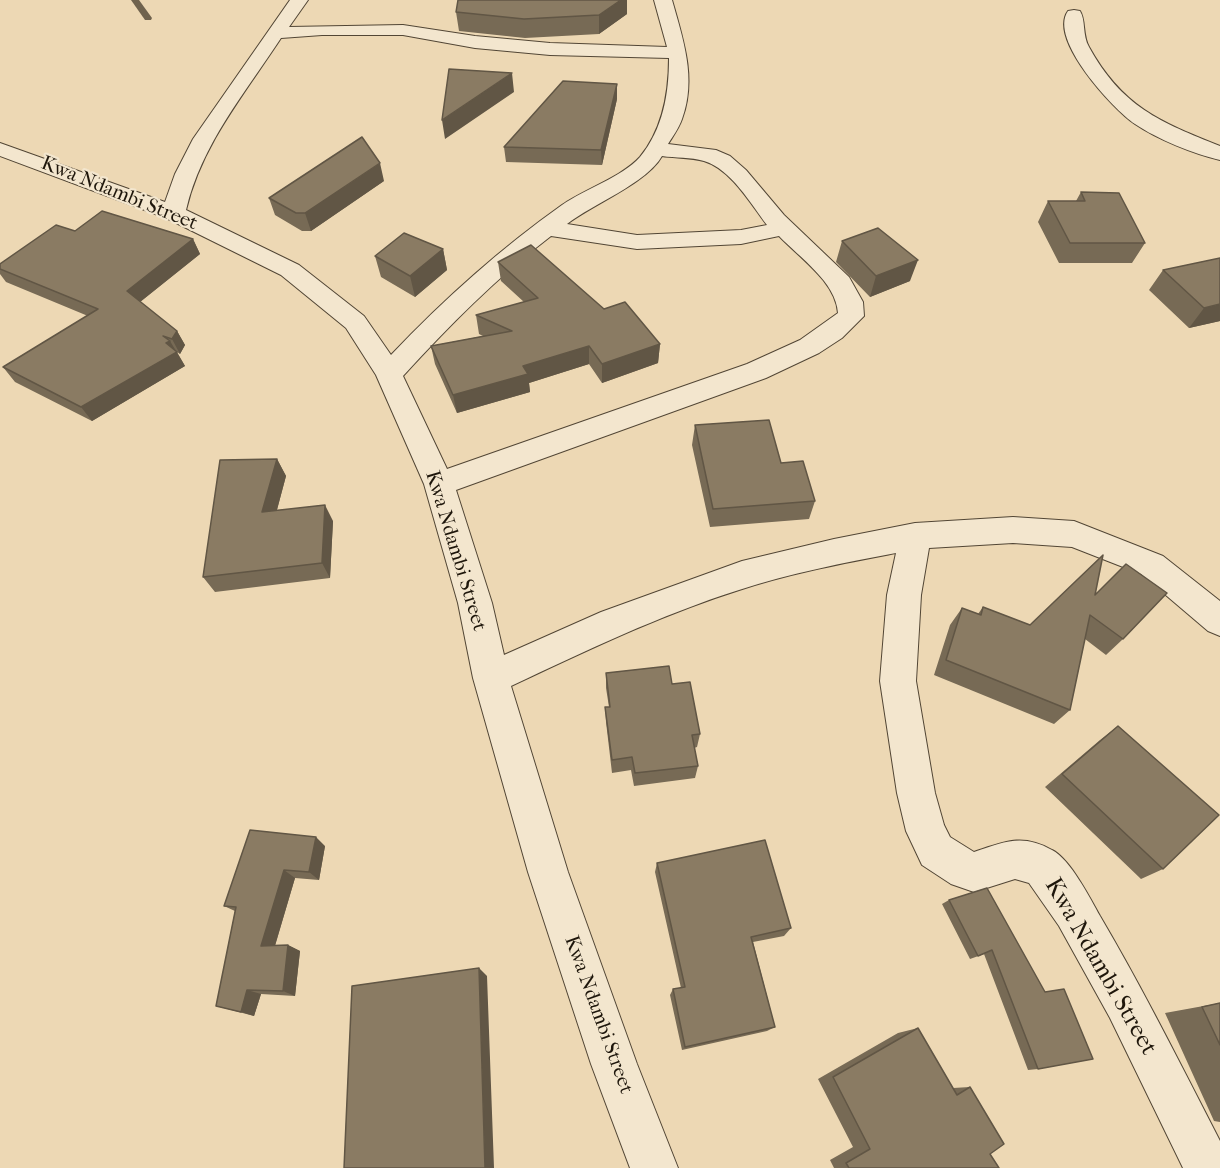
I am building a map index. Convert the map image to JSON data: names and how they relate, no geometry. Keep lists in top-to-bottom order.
{
  "streets": {
    "street": ["Kwa Ndambi Street"]
  }
}
